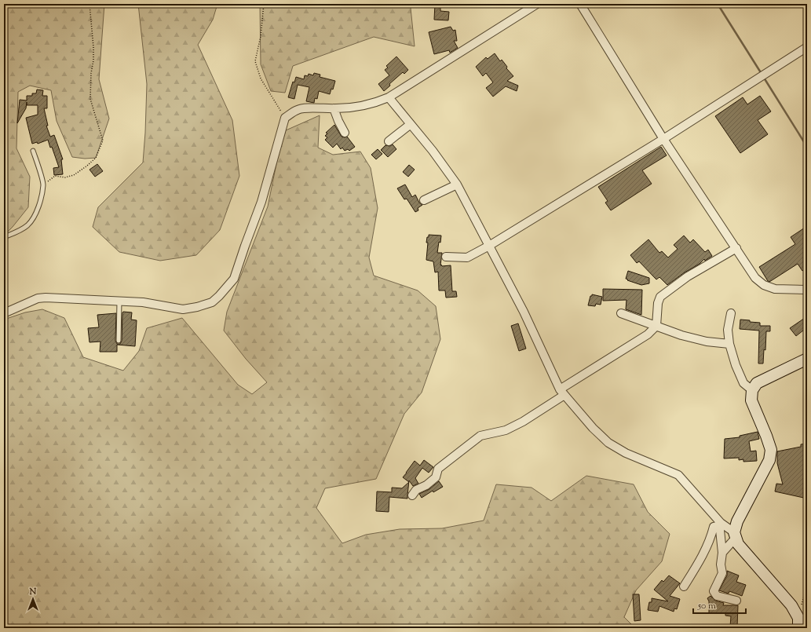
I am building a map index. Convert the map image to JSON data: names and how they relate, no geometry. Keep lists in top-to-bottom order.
{
  "scale_bar": "50 m",
  "north": "top"
}
